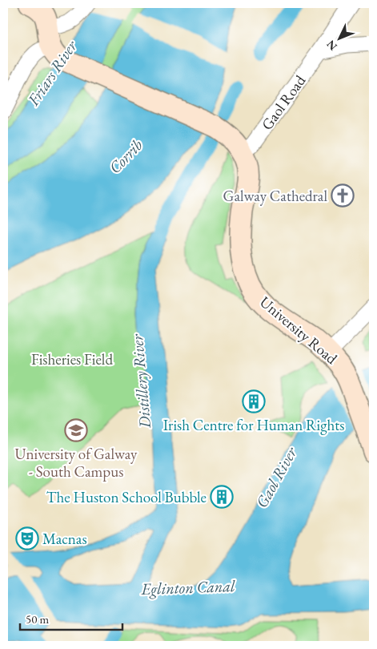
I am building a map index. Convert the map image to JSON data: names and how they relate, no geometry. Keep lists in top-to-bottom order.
{
  "streets": {
    "main road": ["University Road"],
    "street": ["Gaol Road"]
  },
  "crossings": [
    ["Gaol Road", "University Road"]
  ],
  "water": [
    "Friars River",
    "Corrib",
    "Distillery River",
    "Gaol River",
    "Eglinton Canal"
  ],
  "parks": ["Fisheries Field"],
  "places": {
    "church": ["Galway Cathedral"],
    "building": ["Irish Centre for Human Rights", "The Huston School Bubble"],
    "school or university": ["University of Galway - South Campus"],
    "theatre": ["Macnas"]
  },
  "scale_bar": "50 m",
  "north": "bottom left"
}
